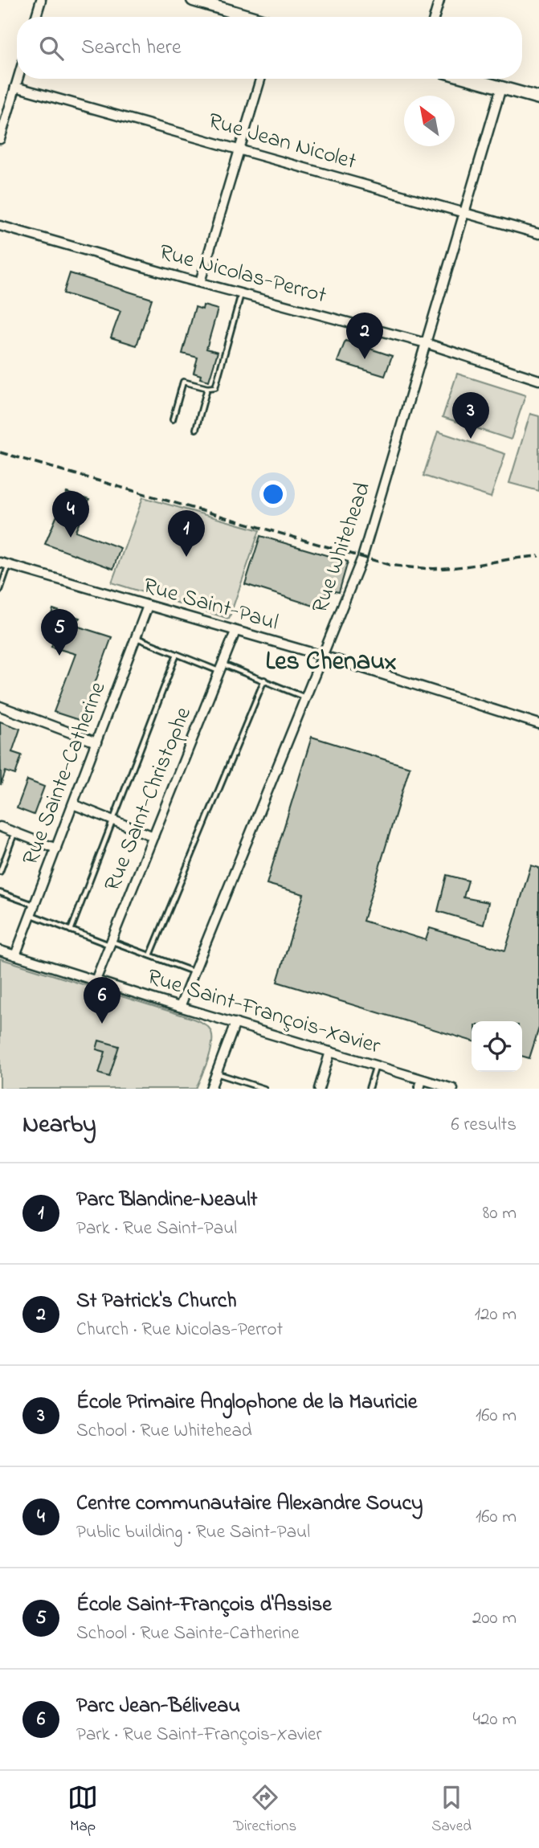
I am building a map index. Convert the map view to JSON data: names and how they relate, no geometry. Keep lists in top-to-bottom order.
{
  "streets": {
    "street": [
      "Rue Jean Nicolet",
      "Rue Nicolas-Perrot",
      "Rue Whitehead",
      "Rue Saint-Paul",
      "Rue Sainte-Catherine",
      "Rue Saint-Christophe",
      "Rue Saint-François-Xavier"
    ]
  },
  "crossings": [
    ["Rue Jean Nicolet", "Rue Whitehead"],
    ["Rue Nicolas-Perrot", "Rue Whitehead"],
    ["Rue Whitehead", "Rue Saint-Paul"],
    ["Rue Whitehead", "Rue Saint-François-Xavier"],
    ["Rue Saint-Paul", "Rue Sainte-Catherine"],
    ["Rue Saint-Paul", "Rue Saint-Christophe"],
    ["Rue Sainte-Catherine", "Rue Saint-François-Xavier"],
    ["Rue Saint-Christophe", "Rue Saint-François-Xavier"]
  ],
  "districts": ["Les Chenaux"],
  "north": "top left",
  "page": {
    "search": "Search here",
    "pins": [
      "2",
      "3",
      "4",
      "1",
      "5",
      "6"
    ],
    "heading": ["Nearby", "6 results"],
    "list": [
      {
        "mark": "1",
        "name": "Parc Blandine-Neault",
        "note": "Park · Rue Saint-Paul",
        "value": "80 m"
      },
      {
        "mark": "2",
        "name": "St Patrick's Church",
        "note": "Church · Rue Nicolas-Perrot",
        "value": "120 m"
      },
      {
        "mark": "3",
        "name": "École Primaire Anglophone de la Mauricie",
        "note": "School · Rue Whitehead",
        "value": "160 m"
      },
      {
        "mark": "4",
        "name": "Centre communautaire Alexandre Soucy",
        "note": "Public building · Rue Saint-Paul",
        "value": "160 m"
      },
      {
        "mark": "5",
        "name": "École Saint-François d'Assise",
        "note": "School · Rue Sainte-Catherine",
        "value": "200 m"
      },
      {
        "mark": "6",
        "name": "Parc Jean-Béliveau",
        "note": "Park · Rue Saint-François-Xavier",
        "value": "420 m"
      }
    ],
    "nav": ["Map", "Directions", "Saved"]
  }
}
